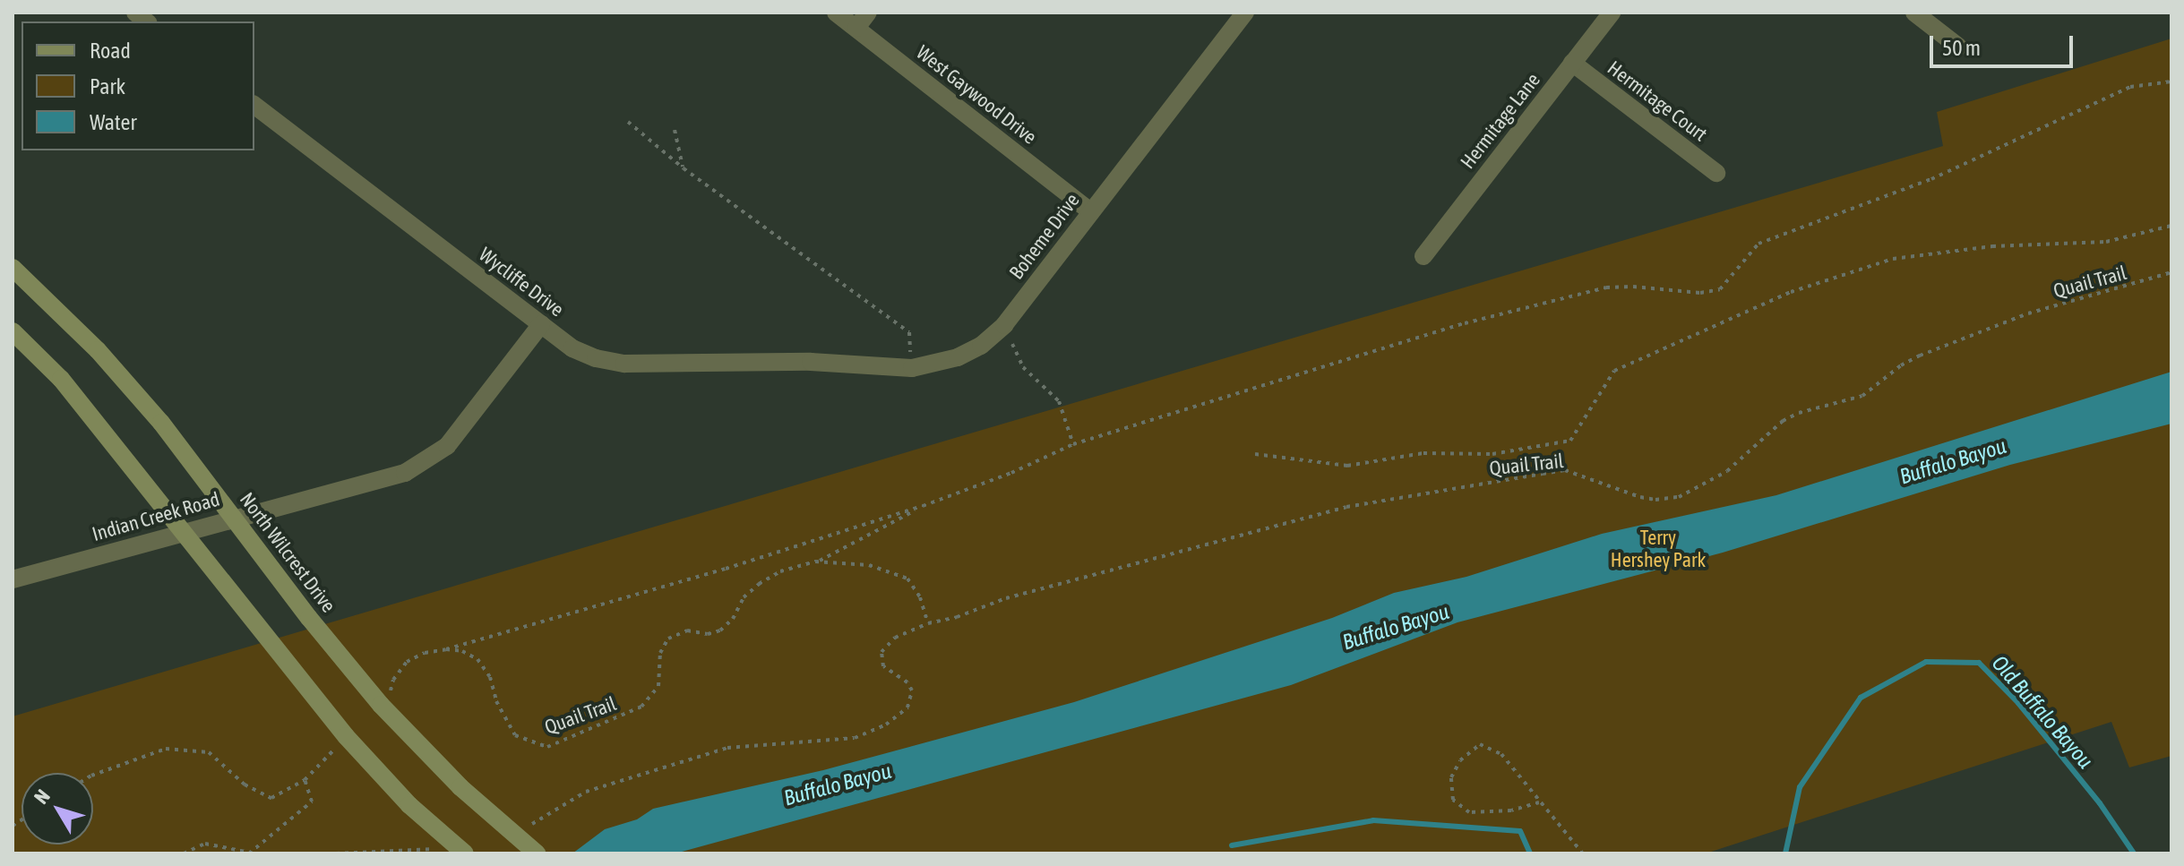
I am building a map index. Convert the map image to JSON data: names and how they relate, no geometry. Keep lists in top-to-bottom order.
{
  "streets": {
    "main road": ["North Wilcrest Drive"],
    "street": [
      "West Gaywood Drive",
      "Hermitage Court",
      "Hermitage Lane",
      "Boheme Drive",
      "Wycliffe Drive",
      "Indian Creek Road"
    ],
    "path": ["Quail Trail"]
  },
  "crossings": [
    ["West Gaywood Drive", "Boheme Drive"],
    ["Hermitage Court", "Hermitage Lane"],
    ["Boheme Drive", "Wycliffe Drive"],
    ["Wycliffe Drive", "Indian Creek Road"],
    ["Indian Creek Road", "North Wilcrest Drive"]
  ],
  "water": ["Buffalo Bayou", "Old Buffalo Bayou"],
  "parks": ["Terry Hershey Park"],
  "legend": ["Road", "Park", "Water"],
  "scale_bar": "50 m",
  "north": "top left"
}
